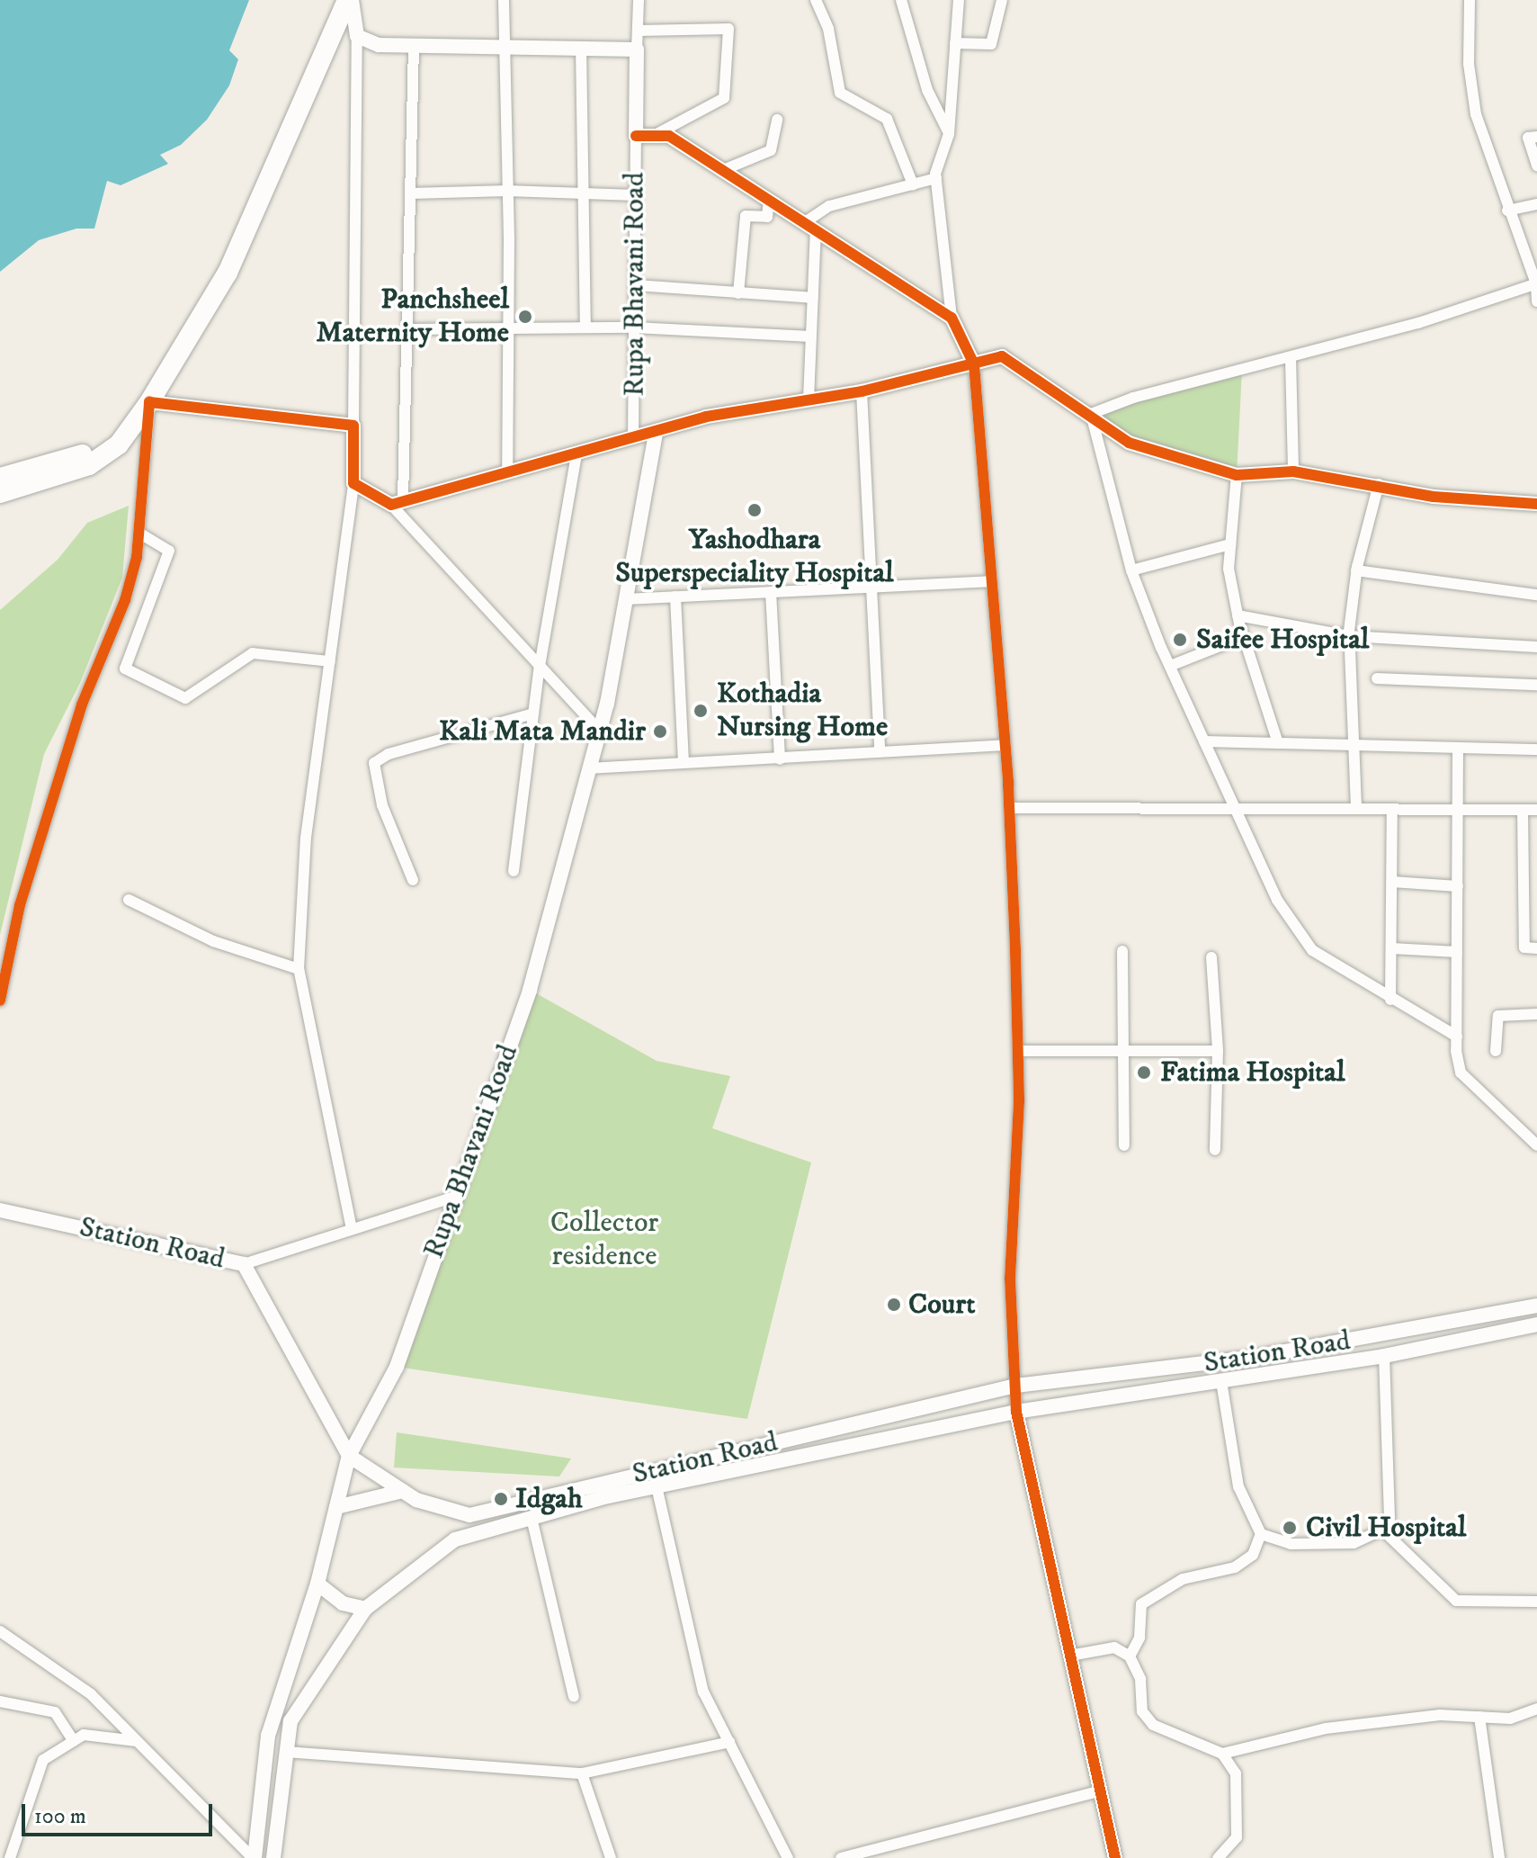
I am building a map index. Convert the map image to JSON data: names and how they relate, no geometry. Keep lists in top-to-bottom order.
{
  "streets": {
    "street": ["Rupa Bhavani Road", "Station Road"]
  },
  "crossings": [
    ["Rupa Bhavani Road", "Station Road"]
  ],
  "parks": ["Collector residence"],
  "places": [
    "Panchsheel Maternity Home",
    "Yashodhara Superspeciality Hospital",
    "Saifee Hospital",
    "Kothadia Nursing Home",
    "Kali Mata Mandir",
    "Fatima Hospital",
    "Court",
    "Idgah",
    "Civil Hospital"
  ],
  "scale_bar": "100 m"
}
